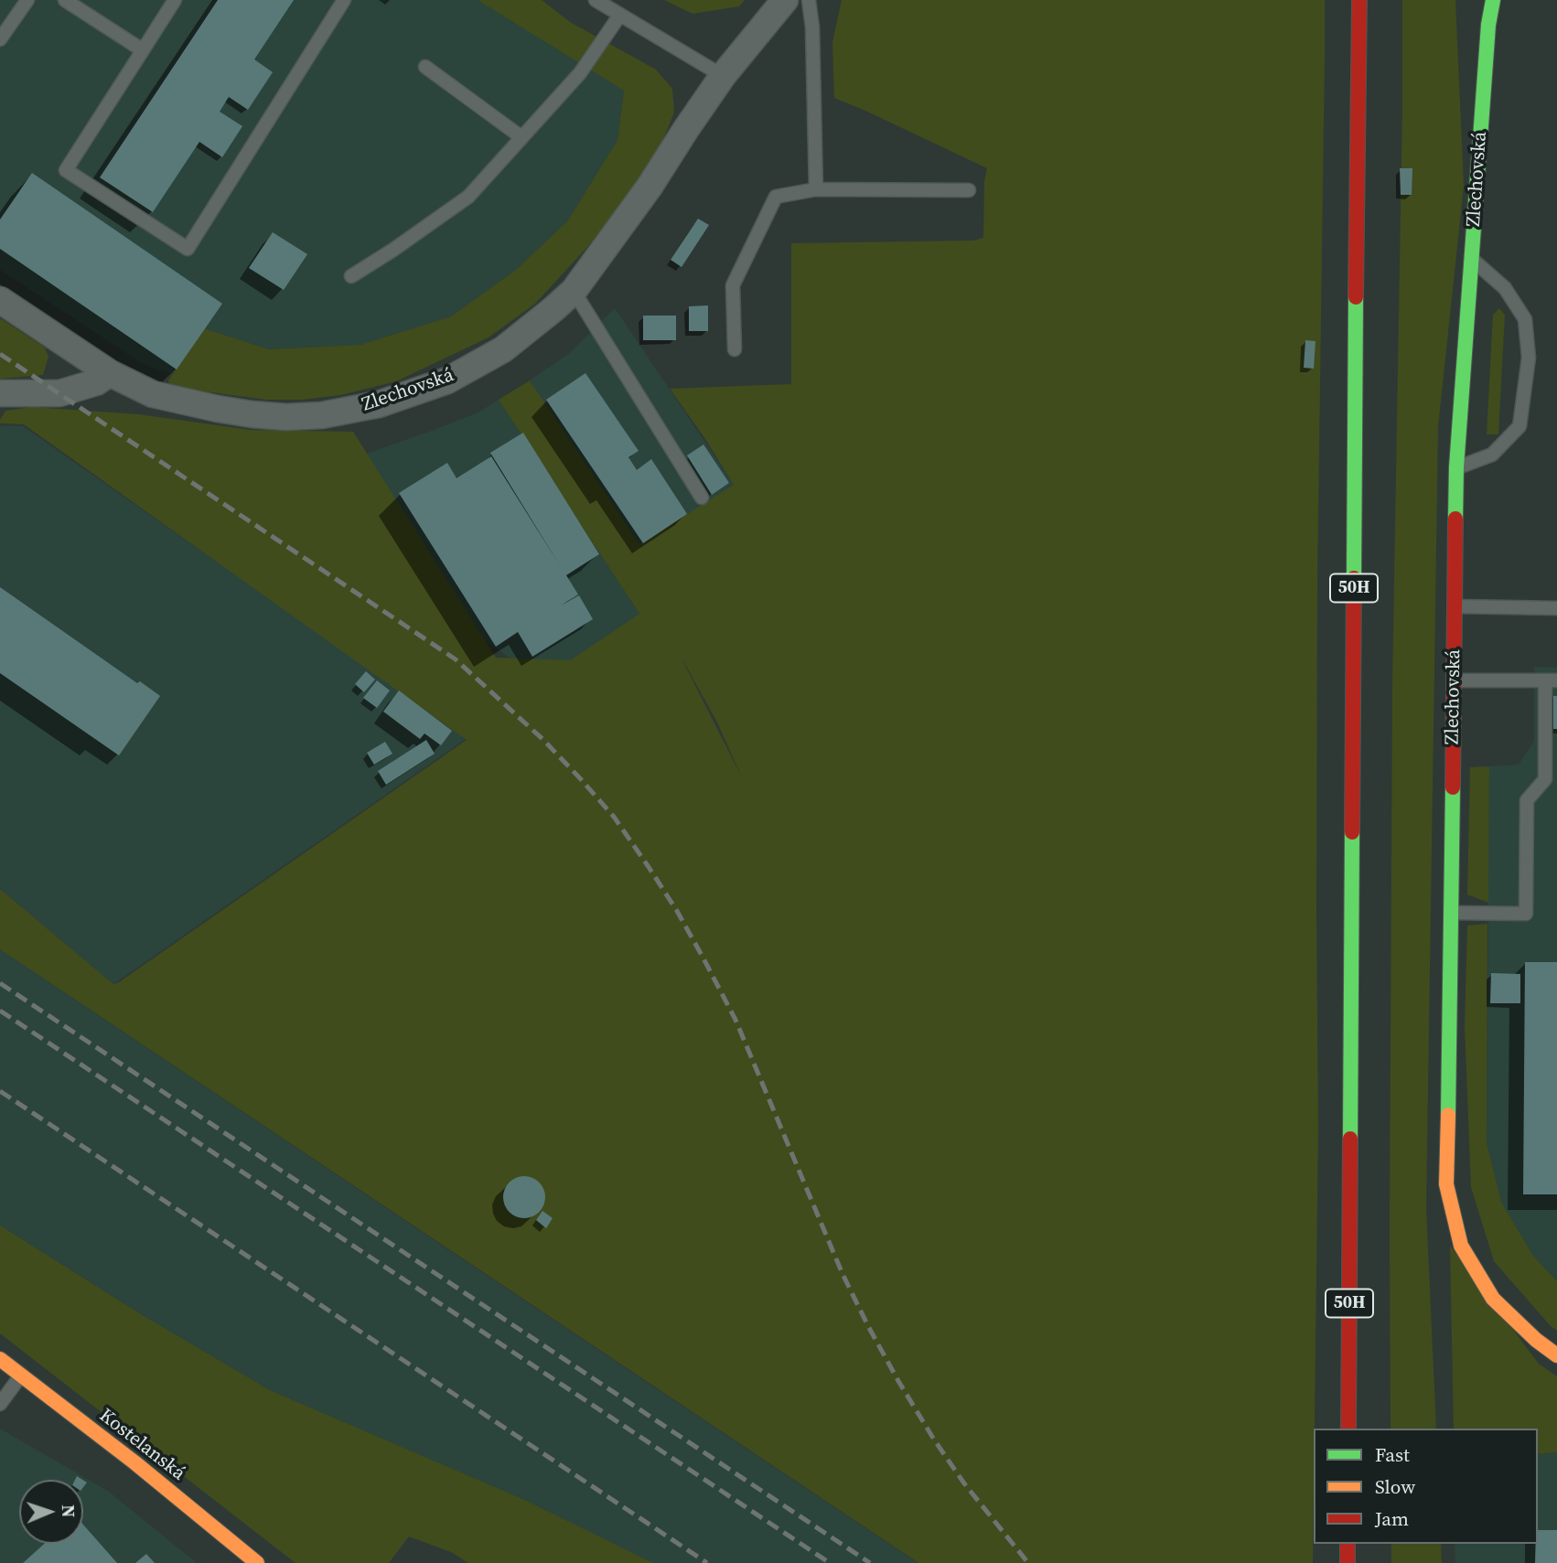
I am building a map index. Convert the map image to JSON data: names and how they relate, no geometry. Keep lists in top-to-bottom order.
{
  "streets": {
    "main road": ["Zlechovská", "50H", "Kostelanská"]
  },
  "legend": ["Fast", "Slow", "Jam"],
  "north": "right"
}
